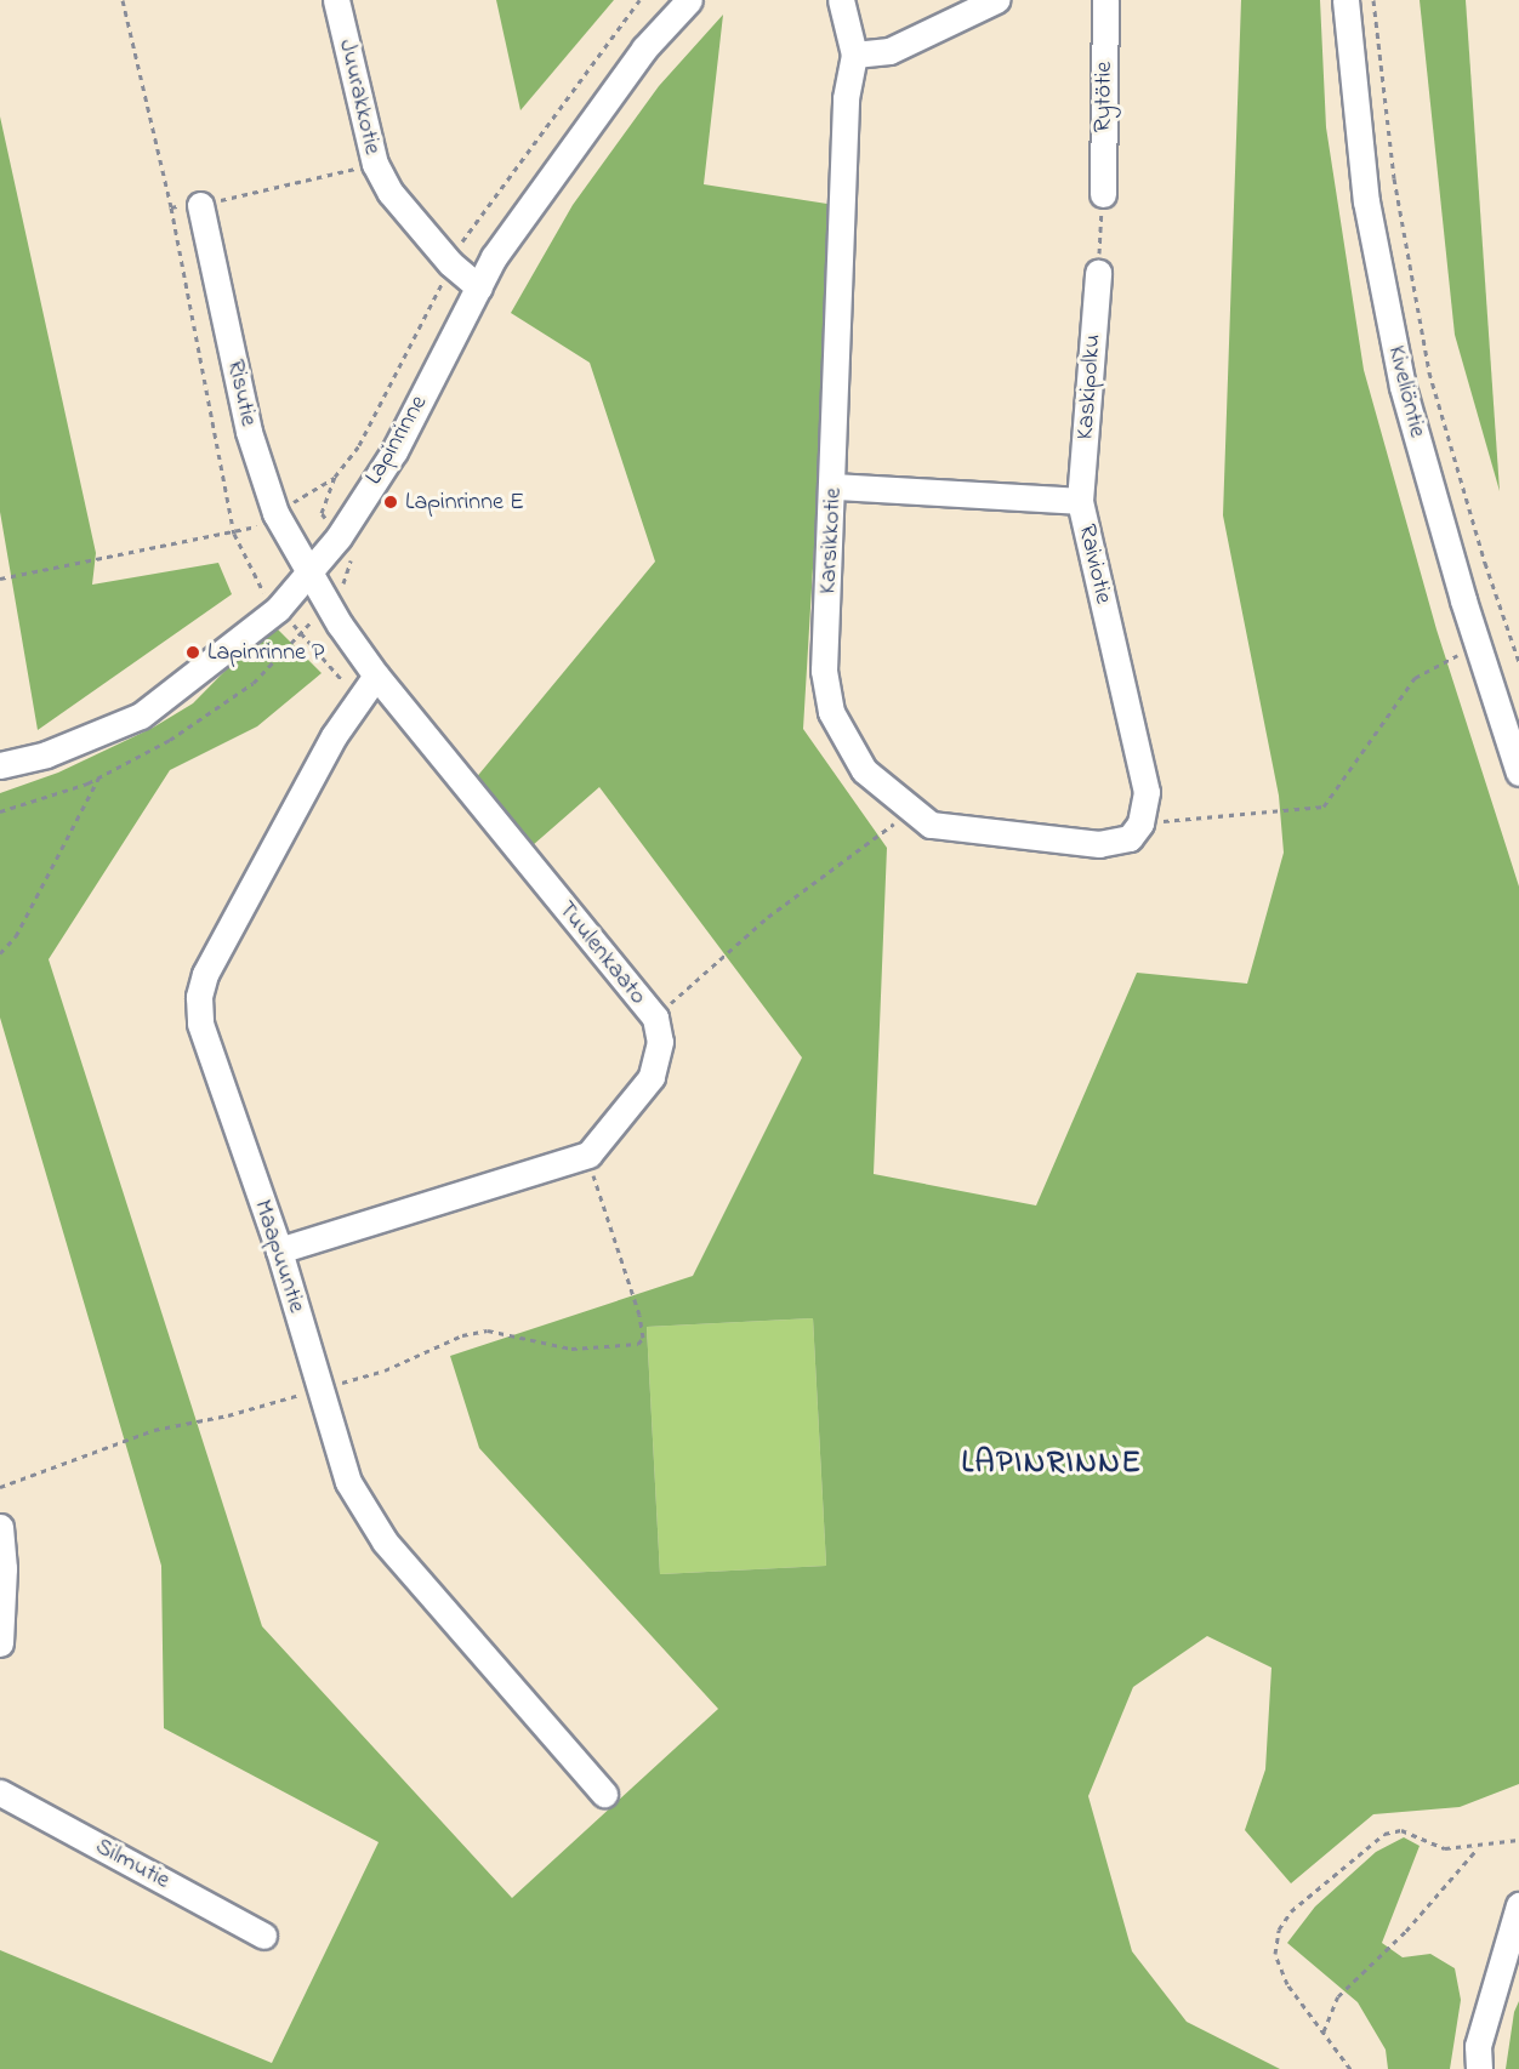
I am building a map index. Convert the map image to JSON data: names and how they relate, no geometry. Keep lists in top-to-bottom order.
{
  "streets": {
    "street": [
      "Juurakkotie",
      "Rytötie",
      "Kaskipolku",
      "Kiveliöntie",
      "Risutie",
      "Lapinrinne",
      "Karsikkotie",
      "Raiviotie",
      "Tuulenkaato",
      "Maapuuntie",
      "Silmutie"
    ]
  },
  "crossings": [
    ["Juurakkotie", "Lapinrinne"],
    ["Kaskipolku", "Raiviotie"],
    ["Risutie", "Lapinrinne"],
    ["Risutie", "Tuulenkaato"],
    ["Lapinrinne", "Tuulenkaato"],
    ["Karsikkotie", "Raiviotie"],
    ["Tuulenkaato", "Maapuuntie"]
  ],
  "districts": ["LAPINRINNE"],
  "places": ["Lapinrinne E", "Lapinrinne P"]
}
